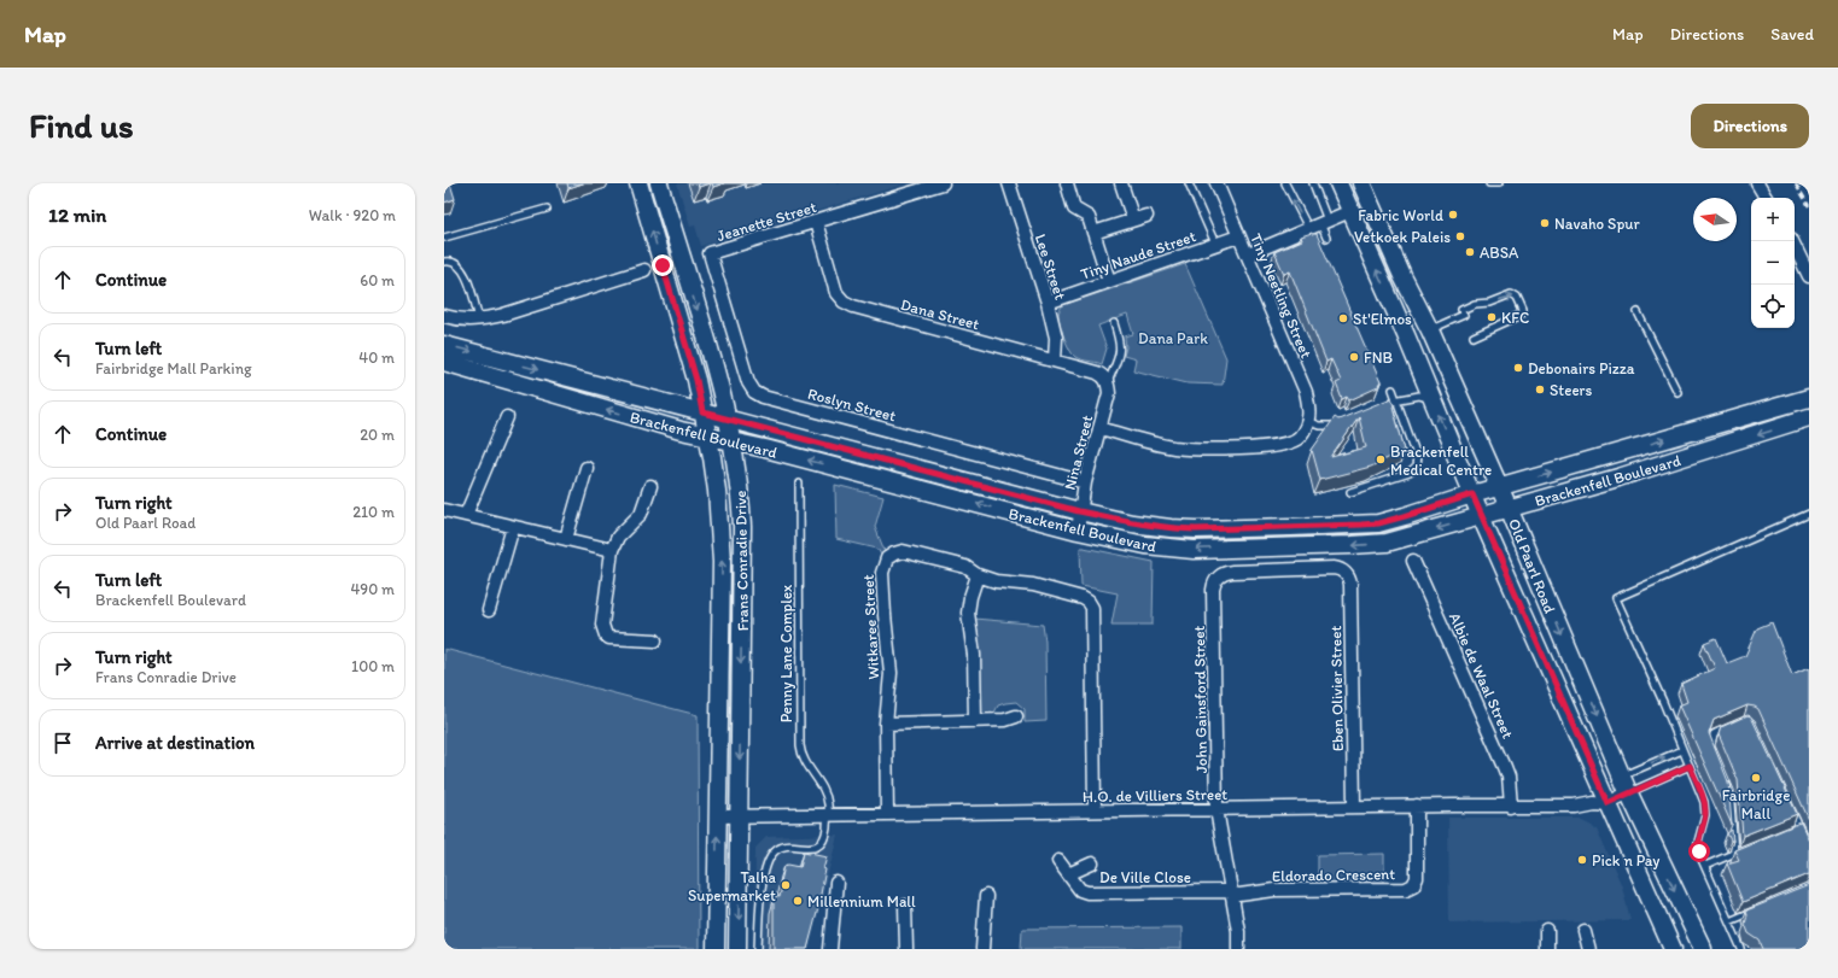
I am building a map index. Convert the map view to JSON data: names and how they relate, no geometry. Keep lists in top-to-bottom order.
{
  "streets": {
    "street": [
      "Jeanette Street",
      "Tiny Naude Street",
      "Lee Street",
      "Tiny Neetling Street",
      "Dana Street",
      "Roslyn Street",
      "Brackenfell Boulevard",
      "Nina Street",
      "Frans Conradie Drive",
      "Old Paarl Road",
      "Witkaree Street",
      "Albie de Waal Street",
      "Eben Olivier Street",
      "John Gainsford Street",
      "H.O. de Villiers Street",
      "Eldorado Crescent",
      "De Ville Close"
    ],
    "lane": ["Penny Lane Complex"]
  },
  "crossings": [
    ["Jeanette Street", "Dana Street"],
    ["Jeanette Street", "Roslyn Street"],
    ["Tiny Naude Street", "Lee Street"],
    ["Tiny Naude Street", "Tiny Neetling Street"],
    ["Lee Street", "Dana Street"],
    ["Dana Street", "Nina Street"],
    ["Roslyn Street", "Nina Street"],
    ["Brackenfell Boulevard", "Nina Street"],
    ["Brackenfell Boulevard", "Frans Conradie Drive"],
    ["Brackenfell Boulevard", "Old Paarl Road"],
    ["Frans Conradie Drive", "H.O. de Villiers Street"],
    ["Old Paarl Road", "H.O. de Villiers Street"],
    ["Witkaree Street", "H.O. de Villiers Street"],
    ["Penny Lane Complex", "H.O. de Villiers Street"],
    ["Albie de Waal Street", "H.O. de Villiers Street"],
    ["Eben Olivier Street", "John Gainsford Street"],
    ["Eben Olivier Street", "H.O. de Villiers Street"],
    ["John Gainsford Street", "H.O. de Villiers Street"],
    ["John Gainsford Street", "Eldorado Crescent"],
    ["John Gainsford Street", "De Ville Close"],
    ["H.O. de Villiers Street", "Eldorado Crescent"],
    ["Eldorado Crescent", "De Ville Close"]
  ],
  "parks": ["Dana Park"],
  "places": [
    "Fabric World",
    "Navaho Spur",
    "Vetkoek Paleis",
    "ABSA",
    "KFC",
    "St'Elmos",
    "FNB",
    "Debonairs Pizza",
    "Steers",
    "Brackenfell Medical Centre",
    "Fairbridge Mall",
    "Pick n Pay",
    "Talha Supermarket",
    "Millennium Mall"
  ],
  "north": "left",
  "page": {
    "header": "Map",
    "nav": ["Map", "Directions", "Saved"],
    "buttons": "Directions",
    "title": "Find us",
    "heading": ["12 min", "Walk · 920 m"],
    "map_buttons": ["+", "−"],
    "list": [
      ["Continue", "60 m"],
      ["Turn left", "Fairbridge Mall Parking", "40 m"],
      ["Continue", "20 m"],
      ["Turn right", "Old Paarl Road", "210 m"],
      ["Turn left", "Brackenfell Boulevard", "490 m"],
      ["Turn right", "Frans Conradie Drive", "100 m"],
      "Arrive at destination"
    ]
  }
}
